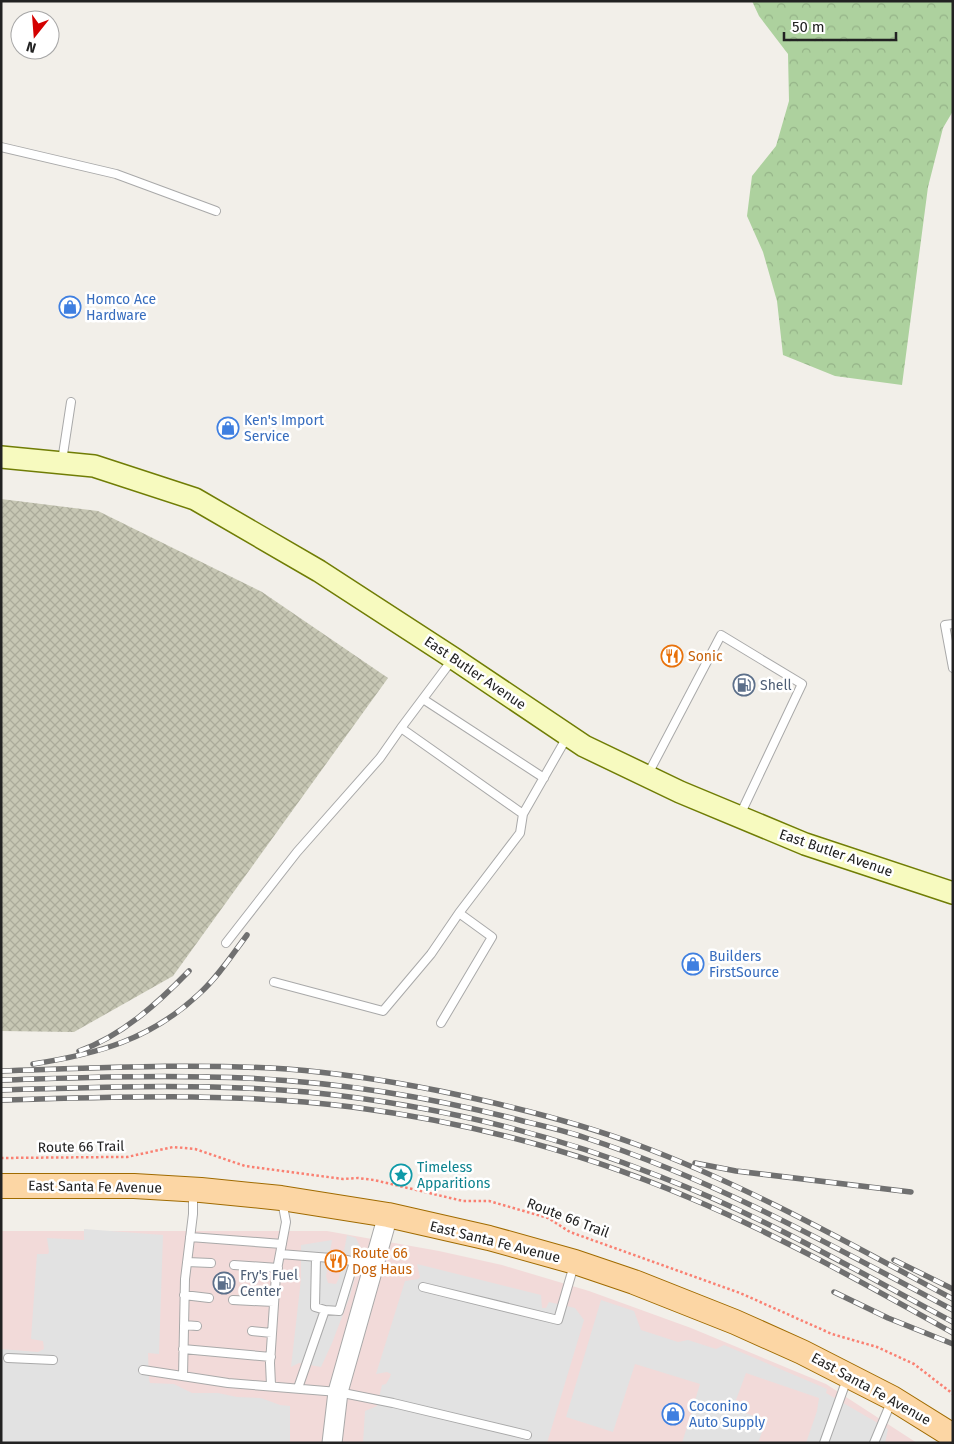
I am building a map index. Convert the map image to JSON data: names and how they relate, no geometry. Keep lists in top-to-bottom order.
{
  "streets": {
    "main road": ["East Butler Avenue", "East Santa Fe Avenue"],
    "path": ["Route 66 Trail"]
  },
  "places": {
    "shop": [
      "Homco Ace Hardware",
      "Ken's Import Service",
      "Builders FirstSource",
      "Coconino Auto Supply"
    ],
    "restaurant": ["Sonic", "Route 66 Dog Haus"],
    "fuel station": ["Shell", "Fry's Fuel Center"],
    "place": ["Timeless Apparitions"]
  },
  "scale_bar": "50 m",
  "north": "bottom"
}
